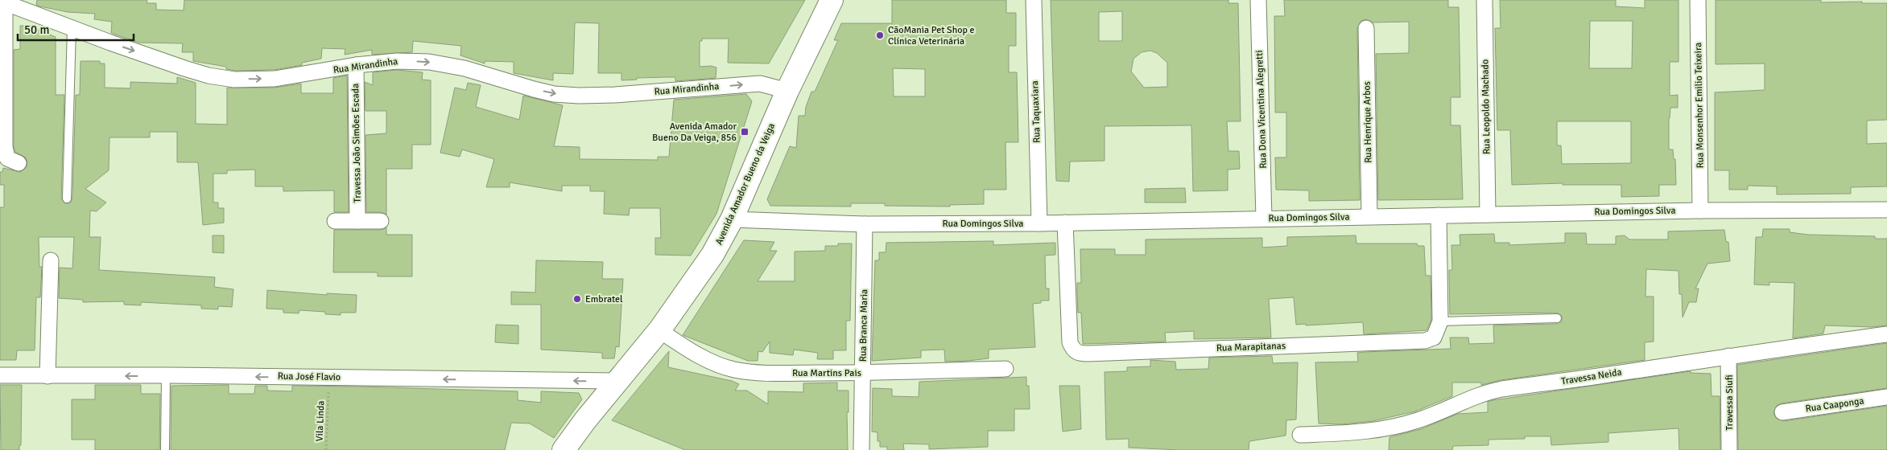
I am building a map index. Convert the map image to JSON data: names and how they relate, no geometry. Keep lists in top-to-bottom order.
{
  "streets": {
    "main road": ["Avenida Amador Bueno da Veiga"],
    "street": [
      "Rua Mirandinha",
      "Rua Monsenhor Emilio Teixeira",
      "Rua Leopoldo Machado",
      "Rua Dona Vicentina Alegretti",
      "Rua Taquaxiara",
      "Rua Henrique Arbos",
      "Travessa João Simões Escada",
      "Rua Domingos Silva",
      "Rua Branca Maria",
      "Rua Marapitanas",
      "Rua Martins Pais",
      "Rua José Flavio",
      "Travessa Neida",
      "Travessa Siufi",
      "Rua Caaponga"
    ],
    "path": ["Vila Linda"]
  },
  "crossings": [
    ["Rua Mirandinha", "Travessa João Simões Escada"],
    ["Rua Mirandinha", "Avenida Amador Bueno da Veiga"],
    ["Rua Monsenhor Emilio Teixeira", "Rua Domingos Silva"],
    ["Rua Leopoldo Machado", "Rua Domingos Silva"],
    ["Rua Dona Vicentina Alegretti", "Rua Domingos Silva"],
    ["Rua Taquaxiara", "Rua Domingos Silva"],
    ["Rua Henrique Arbos", "Rua Domingos Silva"],
    ["Avenida Amador Bueno da Veiga", "Rua Domingos Silva"],
    ["Avenida Amador Bueno da Veiga", "Rua Martins Pais"],
    ["Avenida Amador Bueno da Veiga", "Rua José Flavio"],
    ["Rua Domingos Silva", "Rua Branca Maria"],
    ["Rua Domingos Silva", "Rua Marapitanas"],
    ["Rua Branca Maria", "Rua Martins Pais"],
    ["Travessa Neida", "Travessa Siufi"]
  ],
  "one_way": ["Rua Mirandinha", "Rua José Flavio"],
  "places": {
    "other": ["CãoMania Pet Shop e Clínica Veterinária", "Embratel"],
    "transit": ["Avenida Amador Bueno Da Veiga, 856"]
  },
  "scale_bar": "50 m"
}
